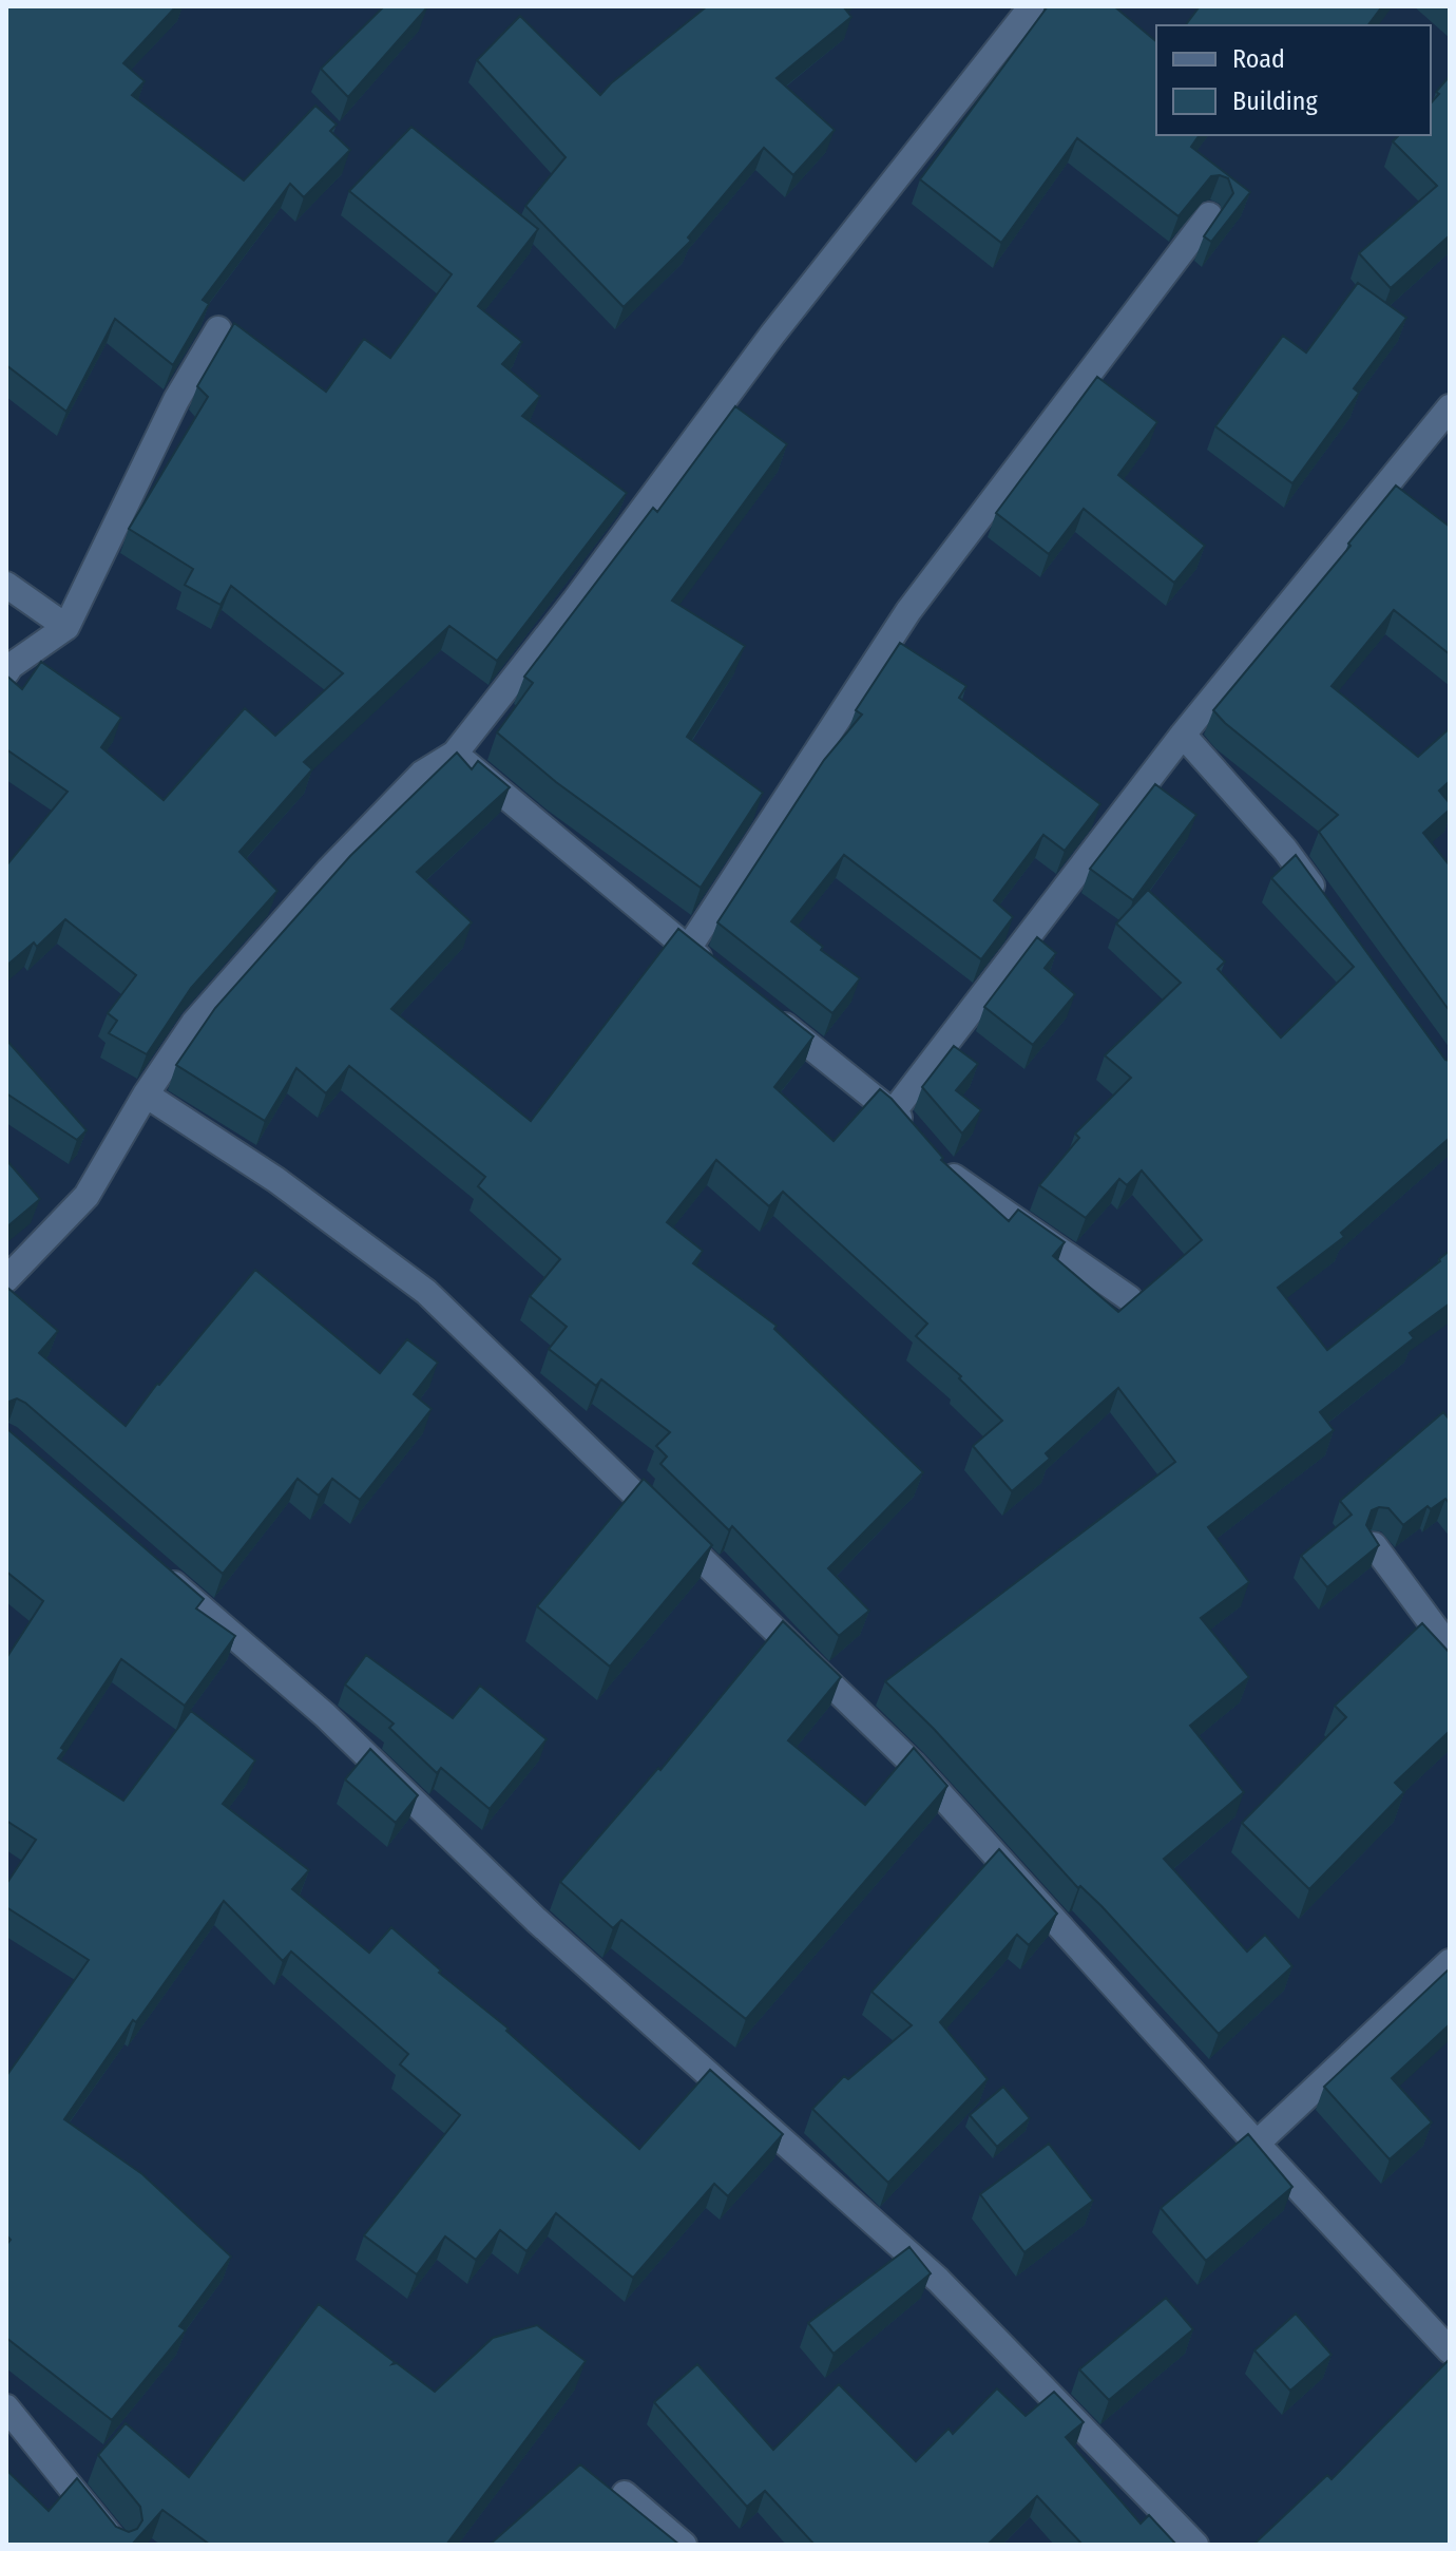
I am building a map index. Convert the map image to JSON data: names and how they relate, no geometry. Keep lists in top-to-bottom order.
{
  "legend": ["Road", "Building"]
}
